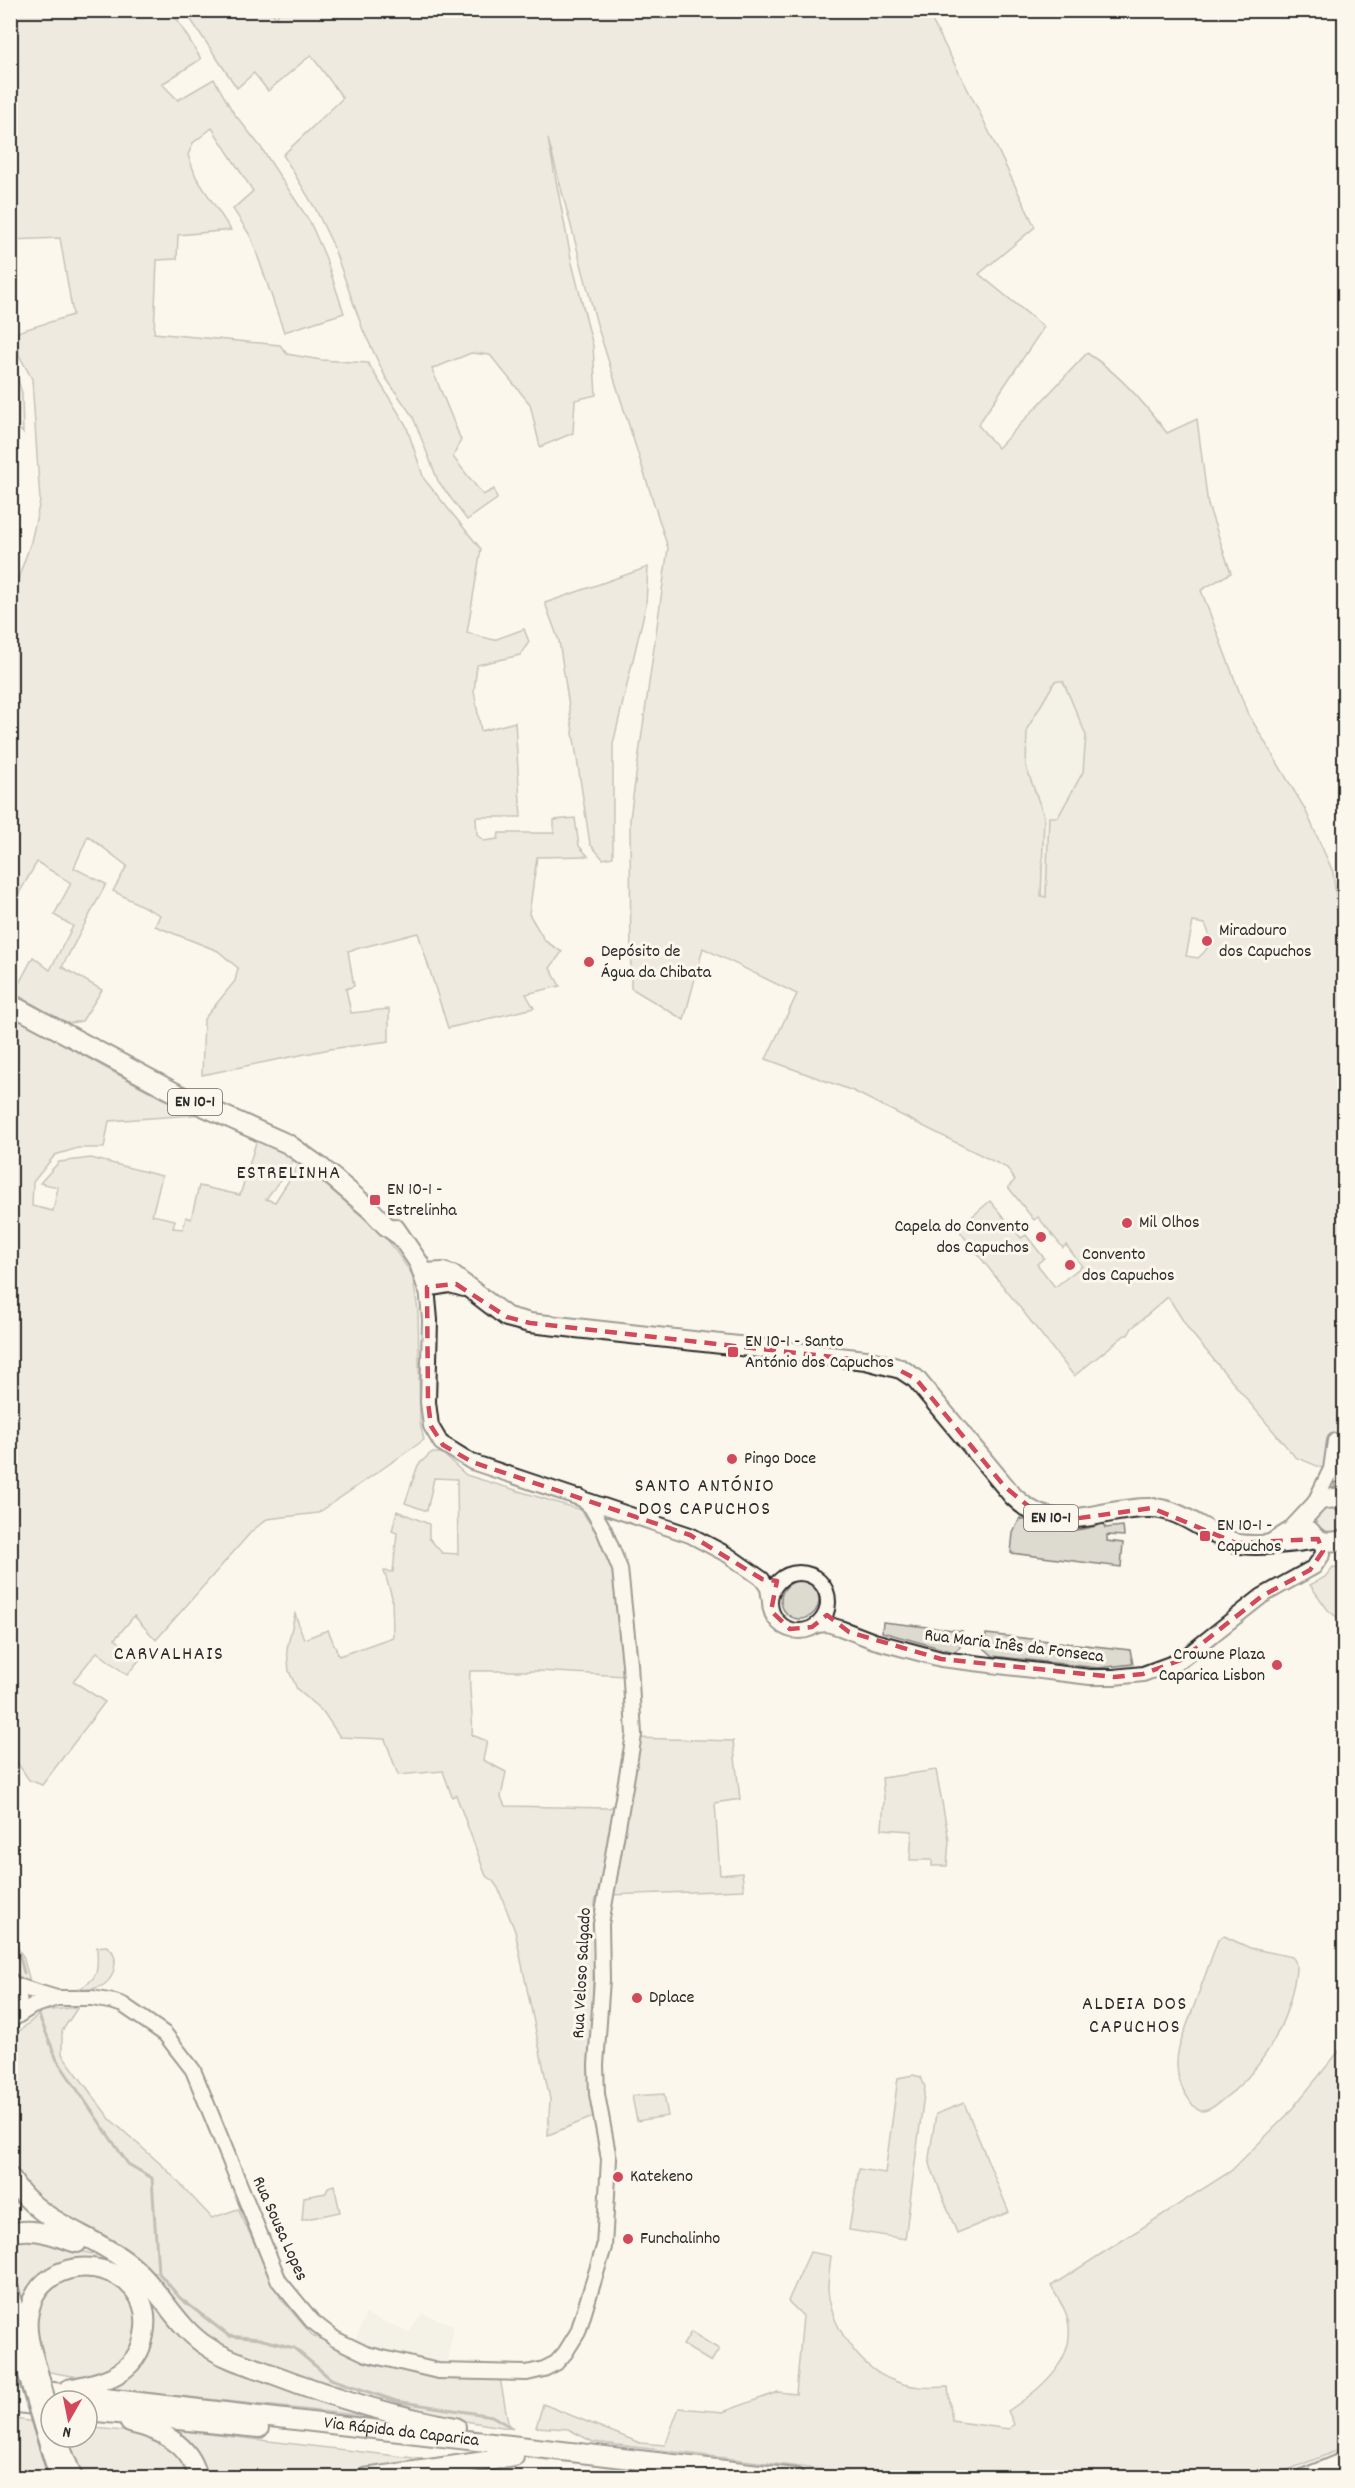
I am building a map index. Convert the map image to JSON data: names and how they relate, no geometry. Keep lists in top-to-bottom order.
{
  "streets": {
    "main road": ["EN 10-1", "Via Rápida da Caparica"],
    "street": ["Rua Maria Inês da Fonseca", "Rua Veloso Salgado", "Rua Sousa Lopes"]
  },
  "crossings": [
    ["EN 10-1", "Rua Maria Inês da Fonseca"],
    ["Rua Veloso Salgado", "Rua Sousa Lopes"]
  ],
  "districts": [
    "ESTRELINHA",
    "SANTO ANTÓNIO DOS CAPUCHOS",
    "CARVALHAIS",
    "ALDEIA DOS CAPUCHOS"
  ],
  "places": {
    "other": [
      "Miradouro dos Capuchos",
      "Depósito de Água da Chibata",
      "Mil Olhos",
      "Capela do Convento dos Capuchos",
      "Convento dos Capuchos",
      "Pingo Doce",
      "Crowne Plaza Caparica Lisbon",
      "Dplace",
      "Katekeno",
      "Funchalinho"
    ],
    "transit": ["EN 10-1 - Estrelinha", "EN 10-1 - Santo António dos Capuchos", "EN 10-1 - Capuchos"]
  },
  "north": "bottom"
}
